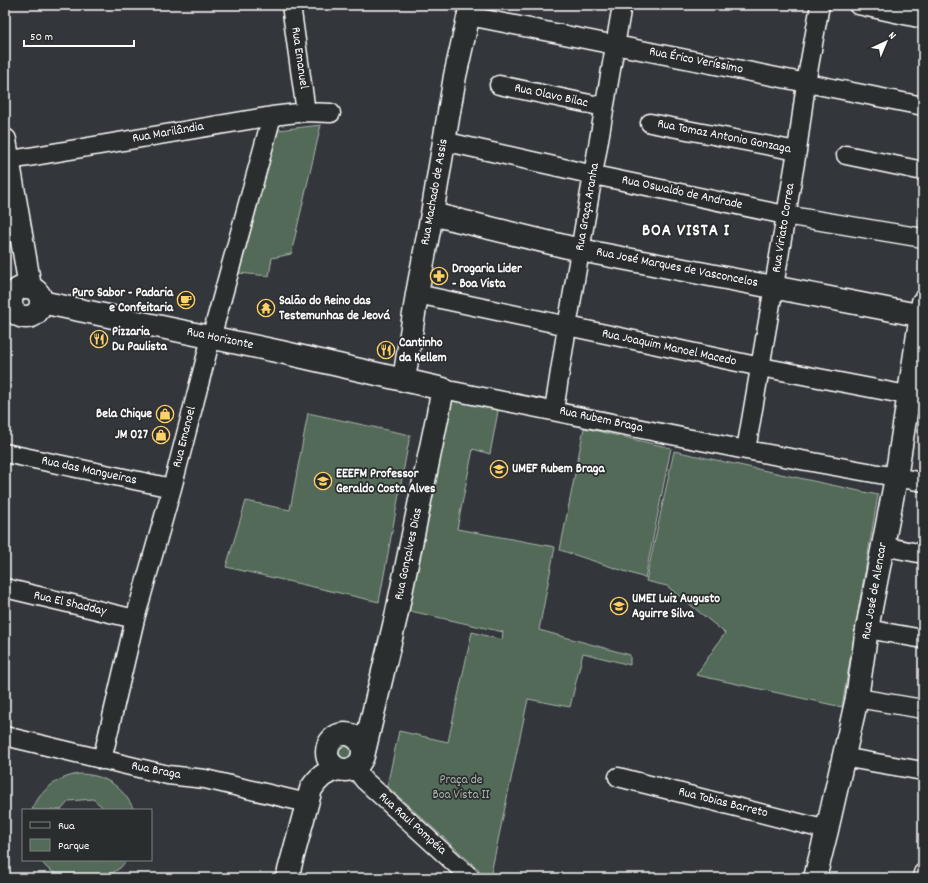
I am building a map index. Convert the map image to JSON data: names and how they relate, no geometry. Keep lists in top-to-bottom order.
{
  "streets": {
    "street": [
      "Rua Emanuel",
      "Rua Érico Veríssimo",
      "Rua Olavo Bilac",
      "Rua Marilândia",
      "Rua Tomaz Antonio Gonzaga",
      "Rua Machado de Assis",
      "Rua Oswaldo de Andrade",
      "Rua Graça Aranha",
      "Rua Viriato Correa",
      "Rua José Marques de Vasconcelos",
      "Rua Horizonte",
      "Rua Joaquim Manoel Macedo",
      "Rua Rubem Braga",
      "Rua Emanoel",
      "Rua das Mangueiras",
      "Rua Gonçalves Dias",
      "Rua José de Alencar",
      "Rua El Shadday",
      "Rua Braga",
      "Rua Tobias Barreto",
      "Rua Raul Pompéia"
    ]
  },
  "crossings": [
    ["Rua Emanuel", "Rua Marilândia"],
    ["Rua Érico Veríssimo", "Rua Machado de Assis"],
    ["Rua Érico Veríssimo", "Rua Graça Aranha"],
    ["Rua Érico Veríssimo", "Rua Viriato Correa"],
    ["Rua Olavo Bilac", "Rua Graça Aranha"],
    ["Rua Marilândia", "Rua Emanoel"],
    ["Rua Tomaz Antonio Gonzaga", "Rua Viriato Correa"],
    ["Rua Machado de Assis", "Rua Oswaldo de Andrade"],
    ["Rua Machado de Assis", "Rua José Marques de Vasconcelos"],
    ["Rua Machado de Assis", "Rua Joaquim Manoel Macedo"],
    ["Rua Machado de Assis", "Rua Rubem Braga"],
    ["Rua Oswaldo de Andrade", "Rua Graça Aranha"],
    ["Rua Oswaldo de Andrade", "Rua Viriato Correa"],
    ["Rua Graça Aranha", "Rua José Marques de Vasconcelos"],
    ["Rua Graça Aranha", "Rua Joaquim Manoel Macedo"],
    ["Rua Graça Aranha", "Rua Rubem Braga"],
    ["Rua Viriato Correa", "Rua José Marques de Vasconcelos"],
    ["Rua Viriato Correa", "Rua Joaquim Manoel Macedo"],
    ["Rua Viriato Correa", "Rua Rubem Braga"],
    ["Rua José Marques de Vasconcelos", "Rua José de Alencar"],
    ["Rua Horizonte", "Rua Rubem Braga"],
    ["Rua Horizonte", "Rua Emanoel"],
    ["Rua Joaquim Manoel Macedo", "Rua José de Alencar"],
    ["Rua Rubem Braga", "Rua Gonçalves Dias"],
    ["Rua Rubem Braga", "Rua José de Alencar"],
    ["Rua Emanoel", "Rua das Mangueiras"],
    ["Rua Emanoel", "Rua El Shadday"],
    ["Rua Emanoel", "Rua Braga"],
    ["Rua Gonçalves Dias", "Rua Braga"],
    ["Rua Gonçalves Dias", "Rua Raul Pompéia"],
    ["Rua José de Alencar", "Rua Tobias Barreto"]
  ],
  "districts": ["BOA VISTA I"],
  "parks": ["Praça de Boa Vista II"],
  "places": {
    "pharmacy": ["Drogaria Lider - Boa Vista"],
    "cafe": ["Puro Sabor - Padaria e Confeitaria"],
    "temple": ["Salão do Reino das Testemunhas de Jeová"],
    "restaurant": ["Pizzaria Du Paulista", "Cantinho da Kellem"],
    "shop": ["Bela Chique", "JM 027"],
    "school or university": ["UMEF Rubem Braga", "EEEFM Professor Geraldo Costa Alves", "UMEI Luiz Augusto Aguirre Silva"]
  },
  "legend": ["Rua", "Parque"],
  "scale_bar": "50 m",
  "north": "top right"
}
